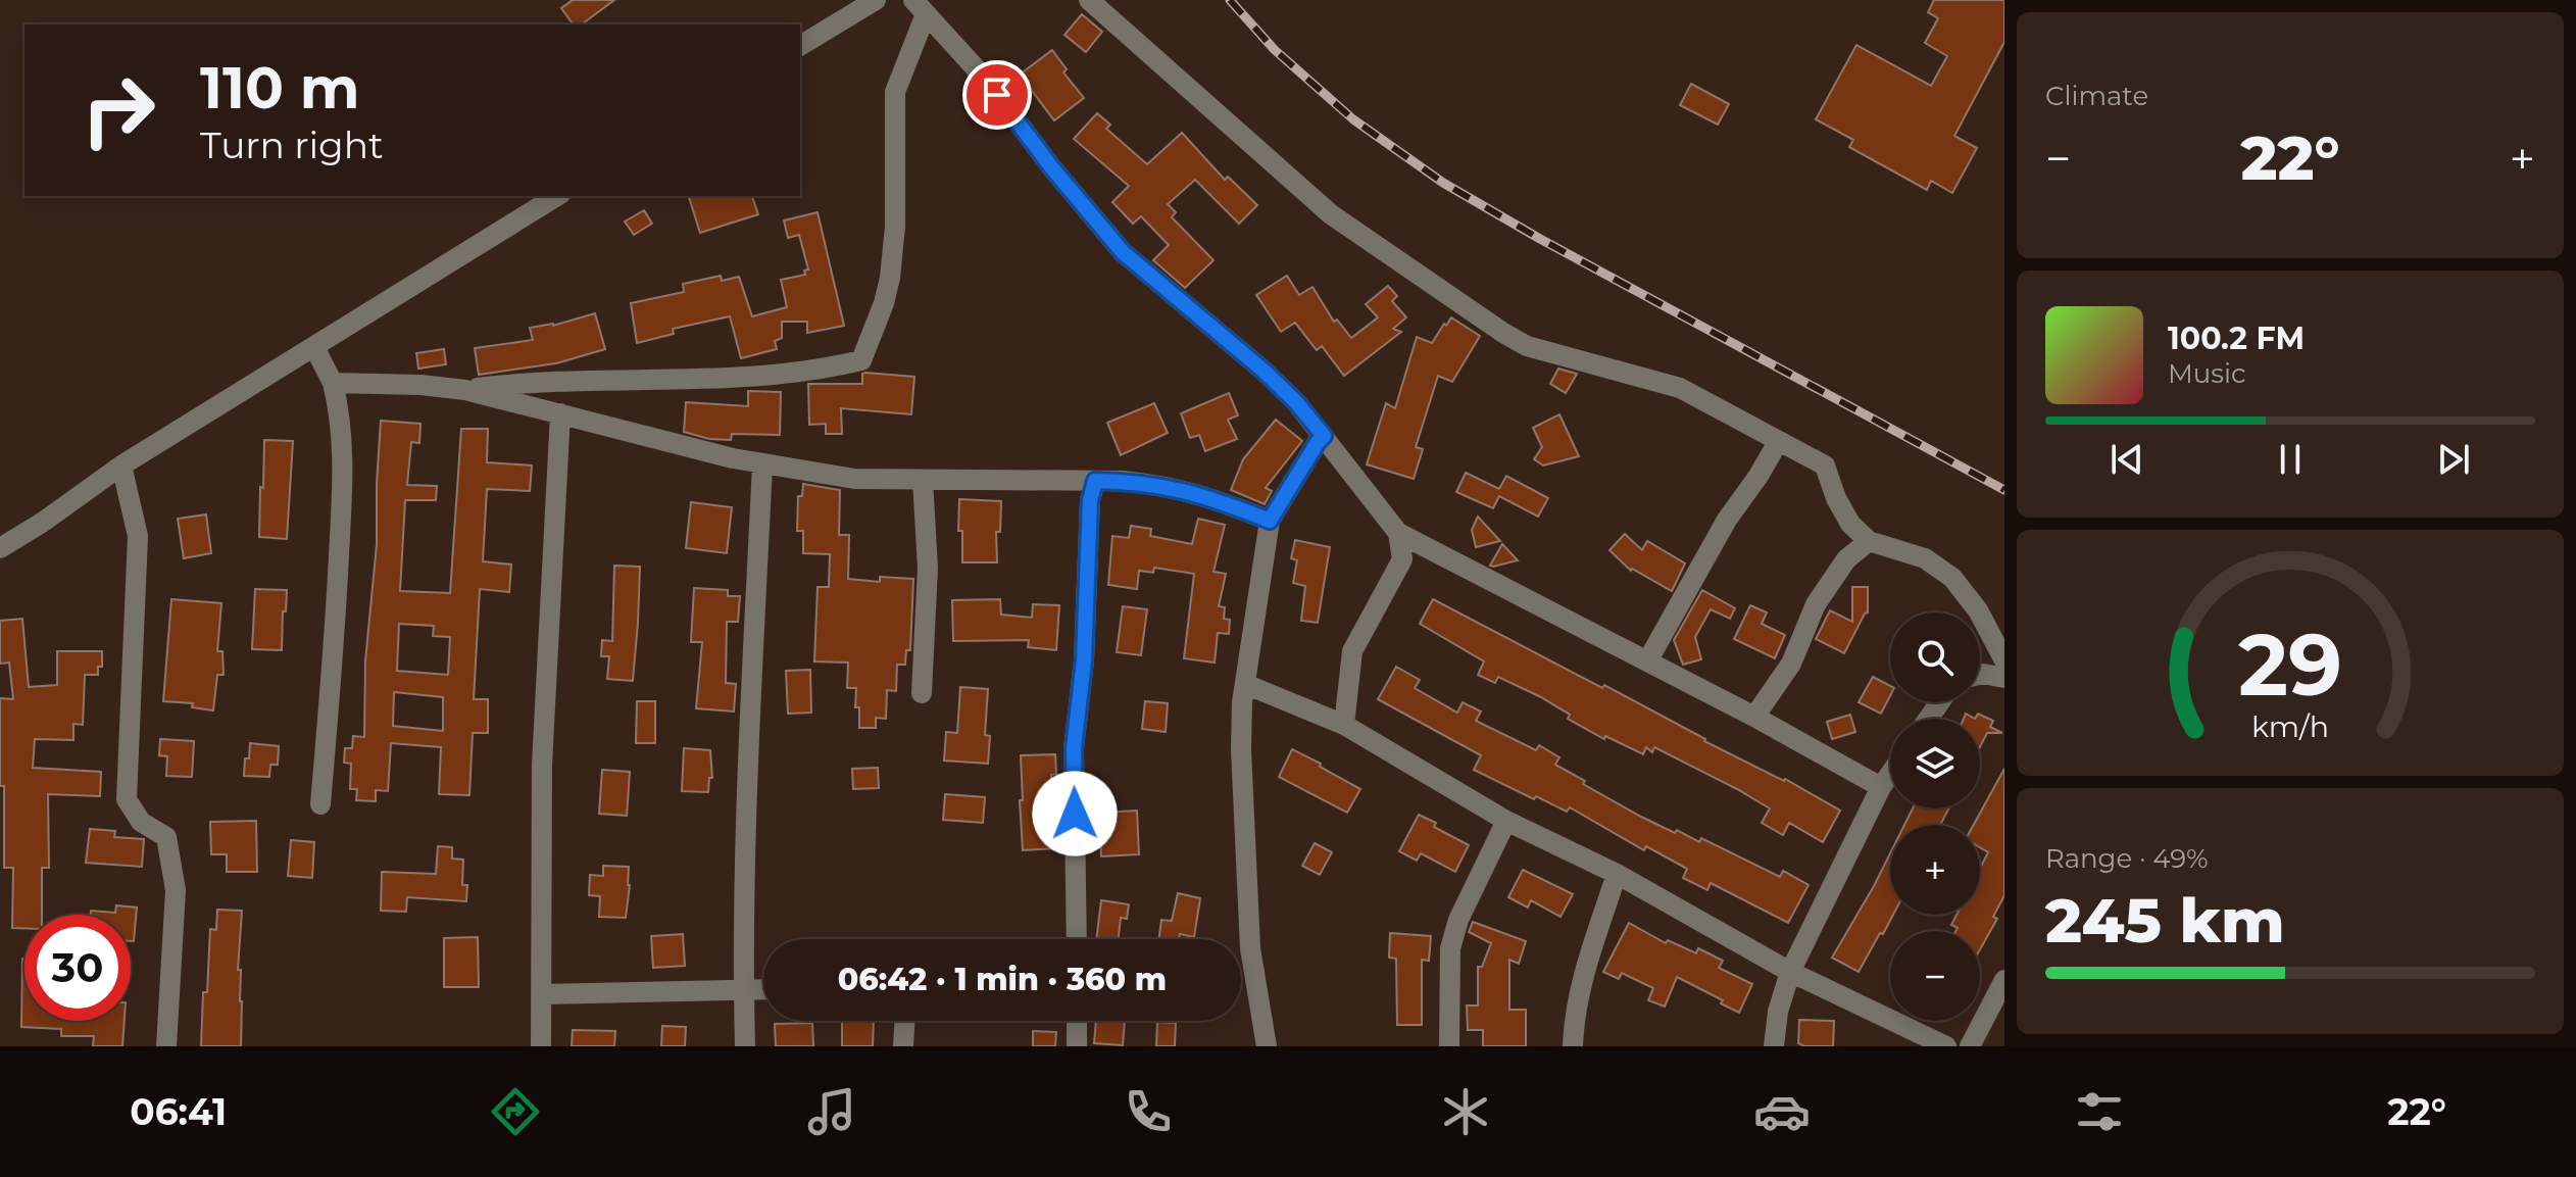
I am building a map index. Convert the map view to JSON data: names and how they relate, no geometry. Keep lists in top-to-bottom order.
{
  "page": {
    "tile": [
      "Climate",
      ["Range · 49%", "245 km"]
    ],
    "turn": ["110 m", "Turn right"],
    "heat": ["−", "22°", "+"],
    "song": ["100.2 FM", "Music"],
    "map_buttons": ["+", "−"],
    "limit": "30",
    "trip": "06:42 · 1 min · 360 m",
    "tabs": ["06:41", "22°"],
    "gauge": ["29", "km/h"]
  }
}
